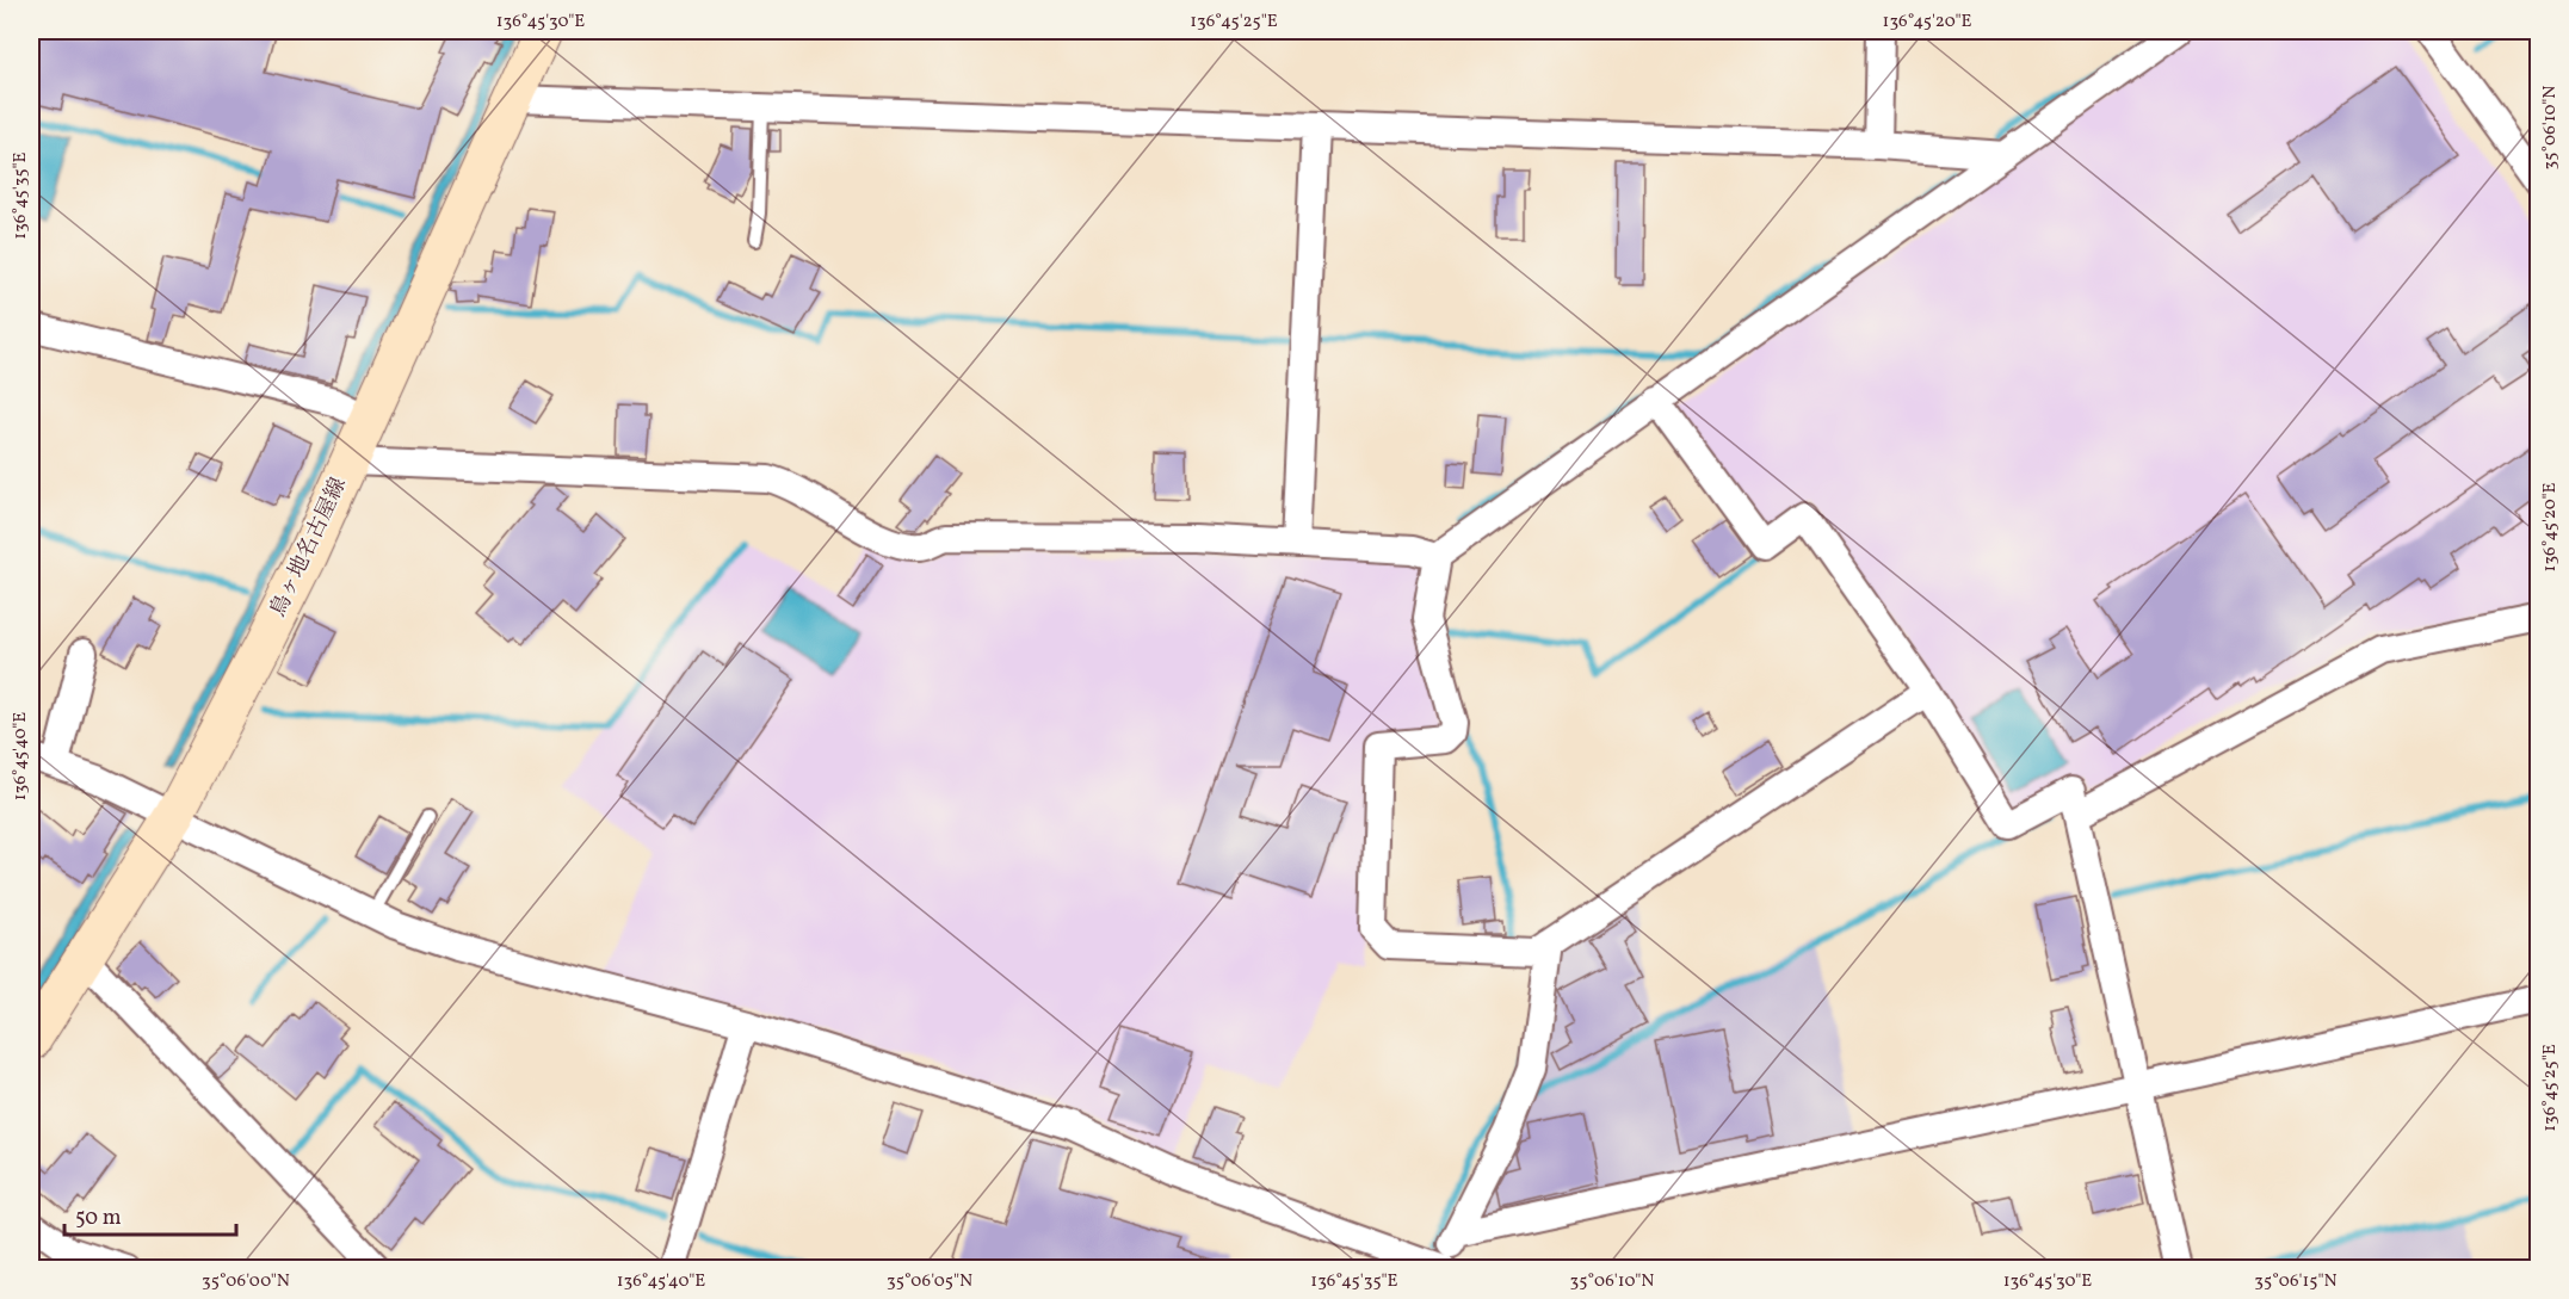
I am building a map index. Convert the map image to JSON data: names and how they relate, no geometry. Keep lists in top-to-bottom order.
{
  "streets": {
    "main road": ["鳥ヶ地名古屋線"]
  },
  "scale_bar": "50 m",
  "coordinates": [
    "136°45'30\"E",
    "136°45'25\"E",
    "136°45'20\"E",
    "35°06'10\"N",
    "136°45'35\"E",
    "136°45'40\"E",
    "35°06'00\"N",
    "35°06'05\"N",
    "35°06'15\"N"
  ]
}
